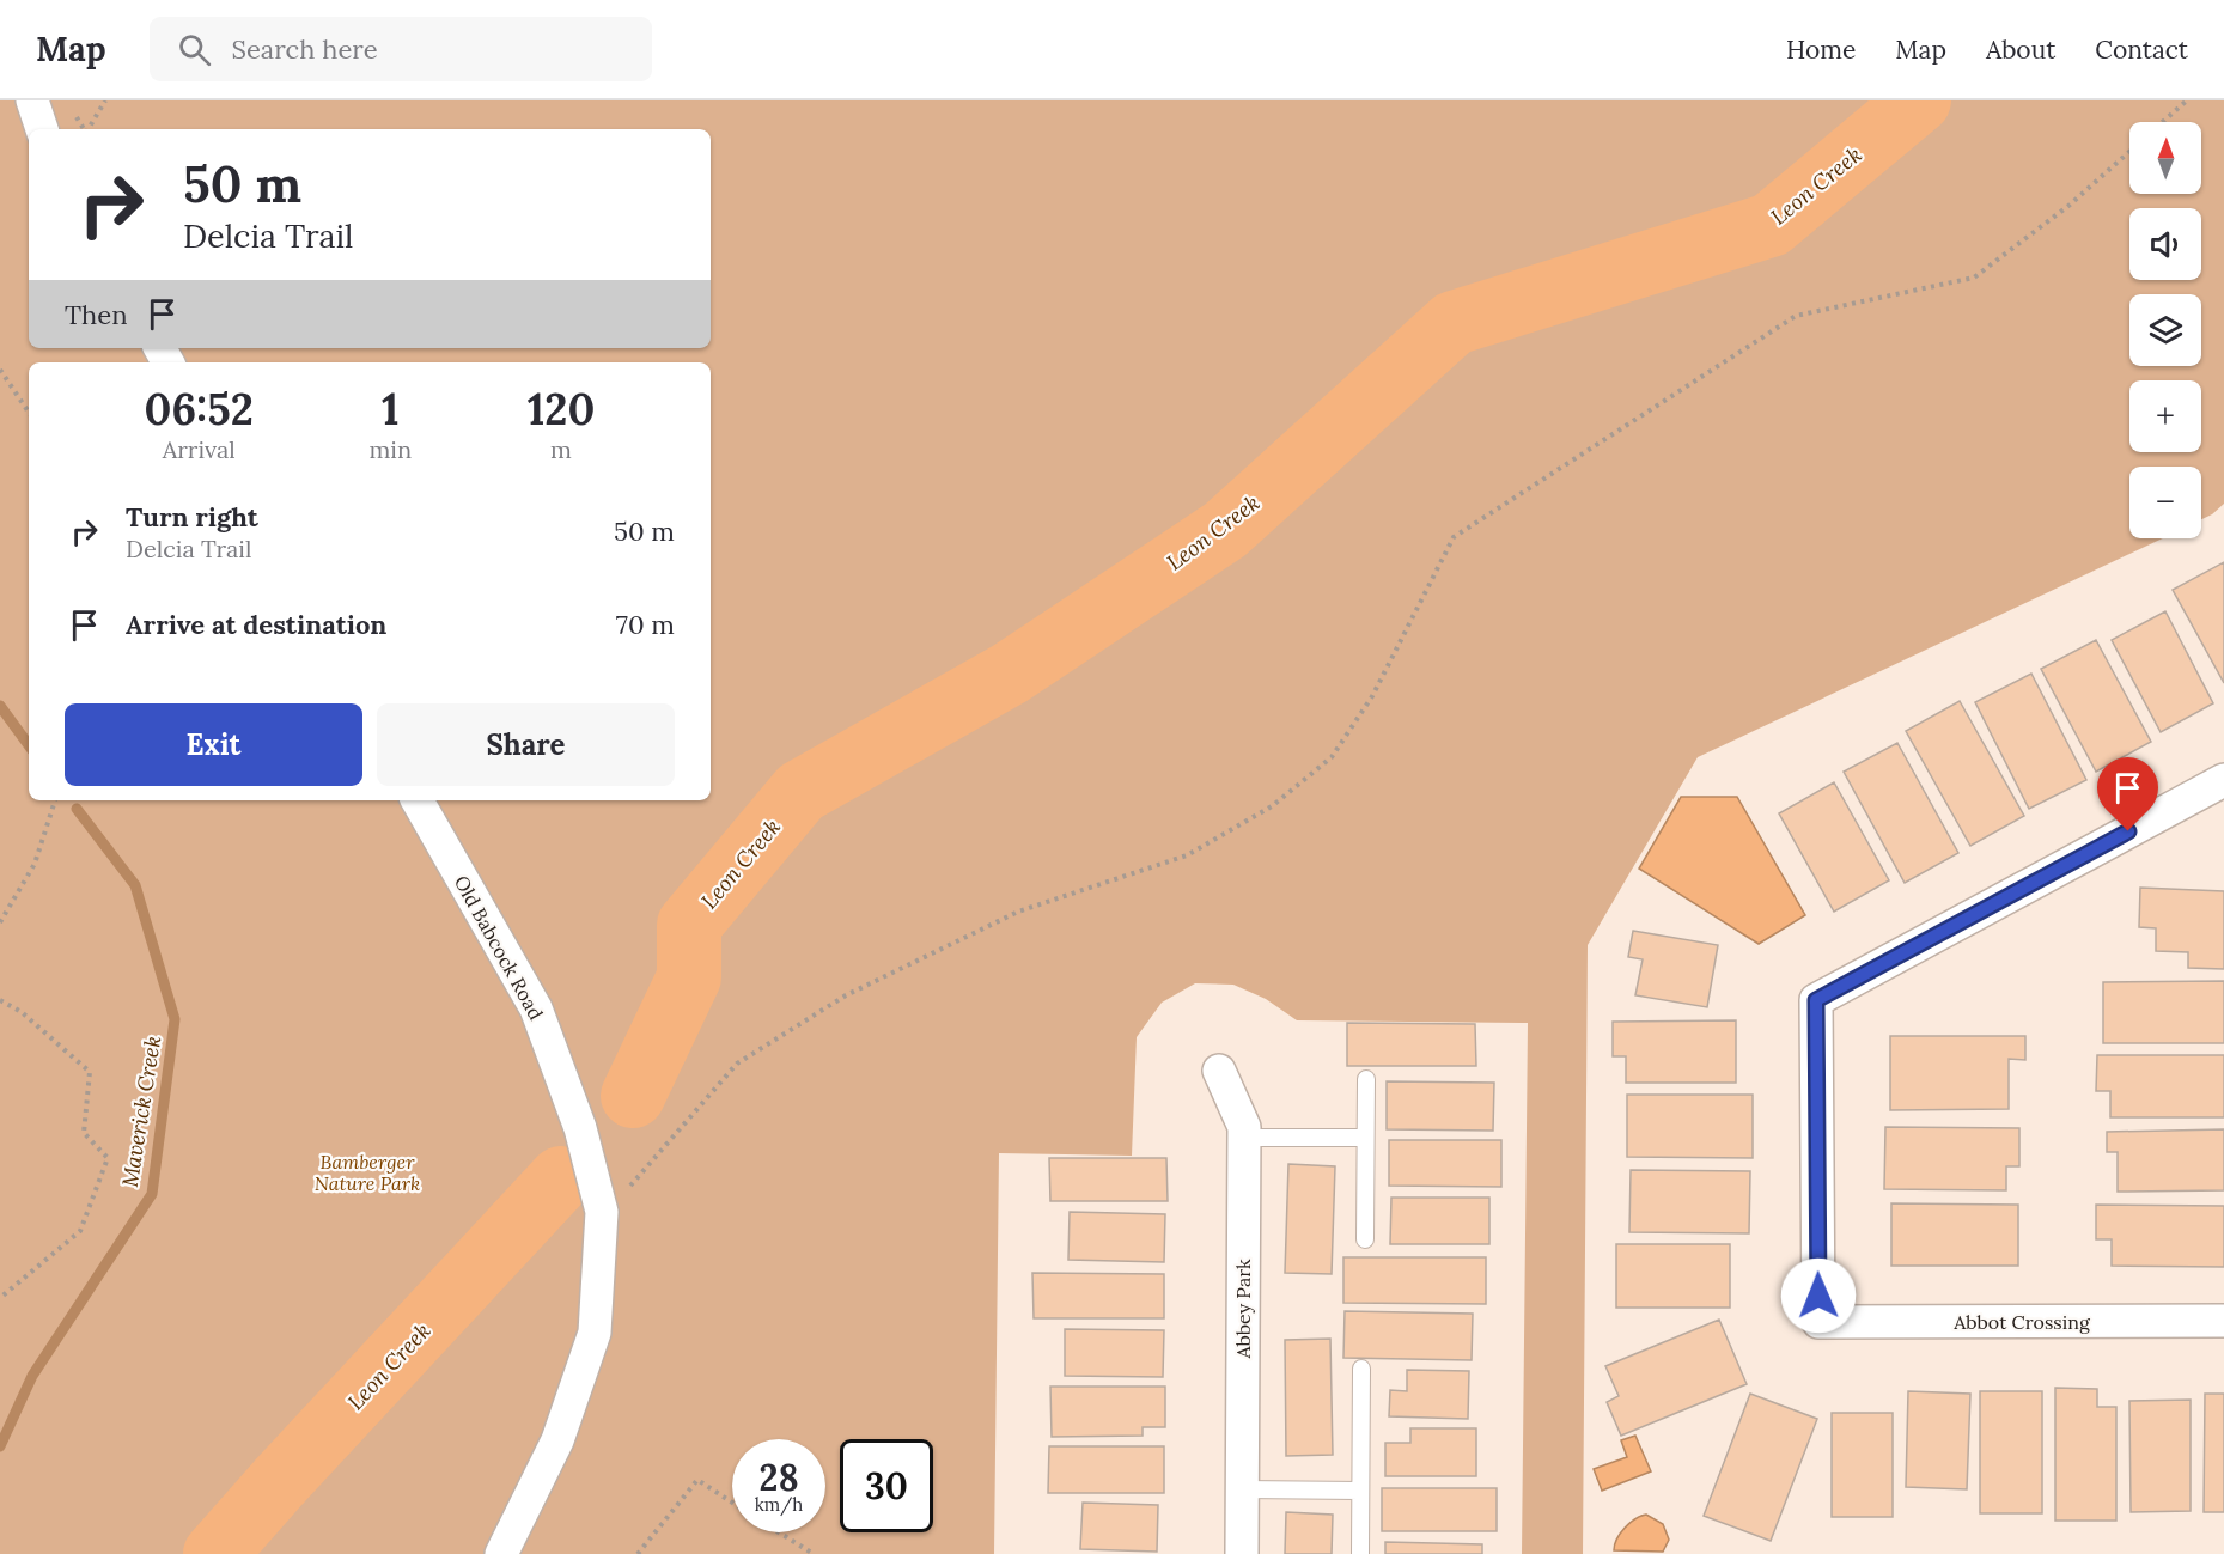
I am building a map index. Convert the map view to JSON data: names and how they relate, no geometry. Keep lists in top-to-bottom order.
{
  "streets": {
    "street": ["Old Babcock Road", "Abbey Park", "Abbot Crossing"]
  },
  "water": ["Leon Creek", "Maverick Creek"],
  "parks": ["Bamberger Nature Park"],
  "north": "top",
  "page": {
    "header": "Map",
    "search": "Search here",
    "nav": [
      "Home",
      "Map",
      "About",
      "Contact"
    ],
    "map_buttons": ["+", "−"],
    "turn": ["50 m", "Delcia Trail"],
    "then": "Then",
    "eta": [
      "06:52",
      "Arrival",
      "1",
      "min",
      "120",
      "m"
    ],
    "list": [
      {
        "name": "Turn right",
        "note": "Delcia Trail",
        "value": "50 m"
      },
      {
        "name": "Arrive at destination",
        "value": "70 m"
      }
    ],
    "buttons": ["Exit", "Share"],
    "speed": "28 km/h",
    "limit": "30"
  }
}
